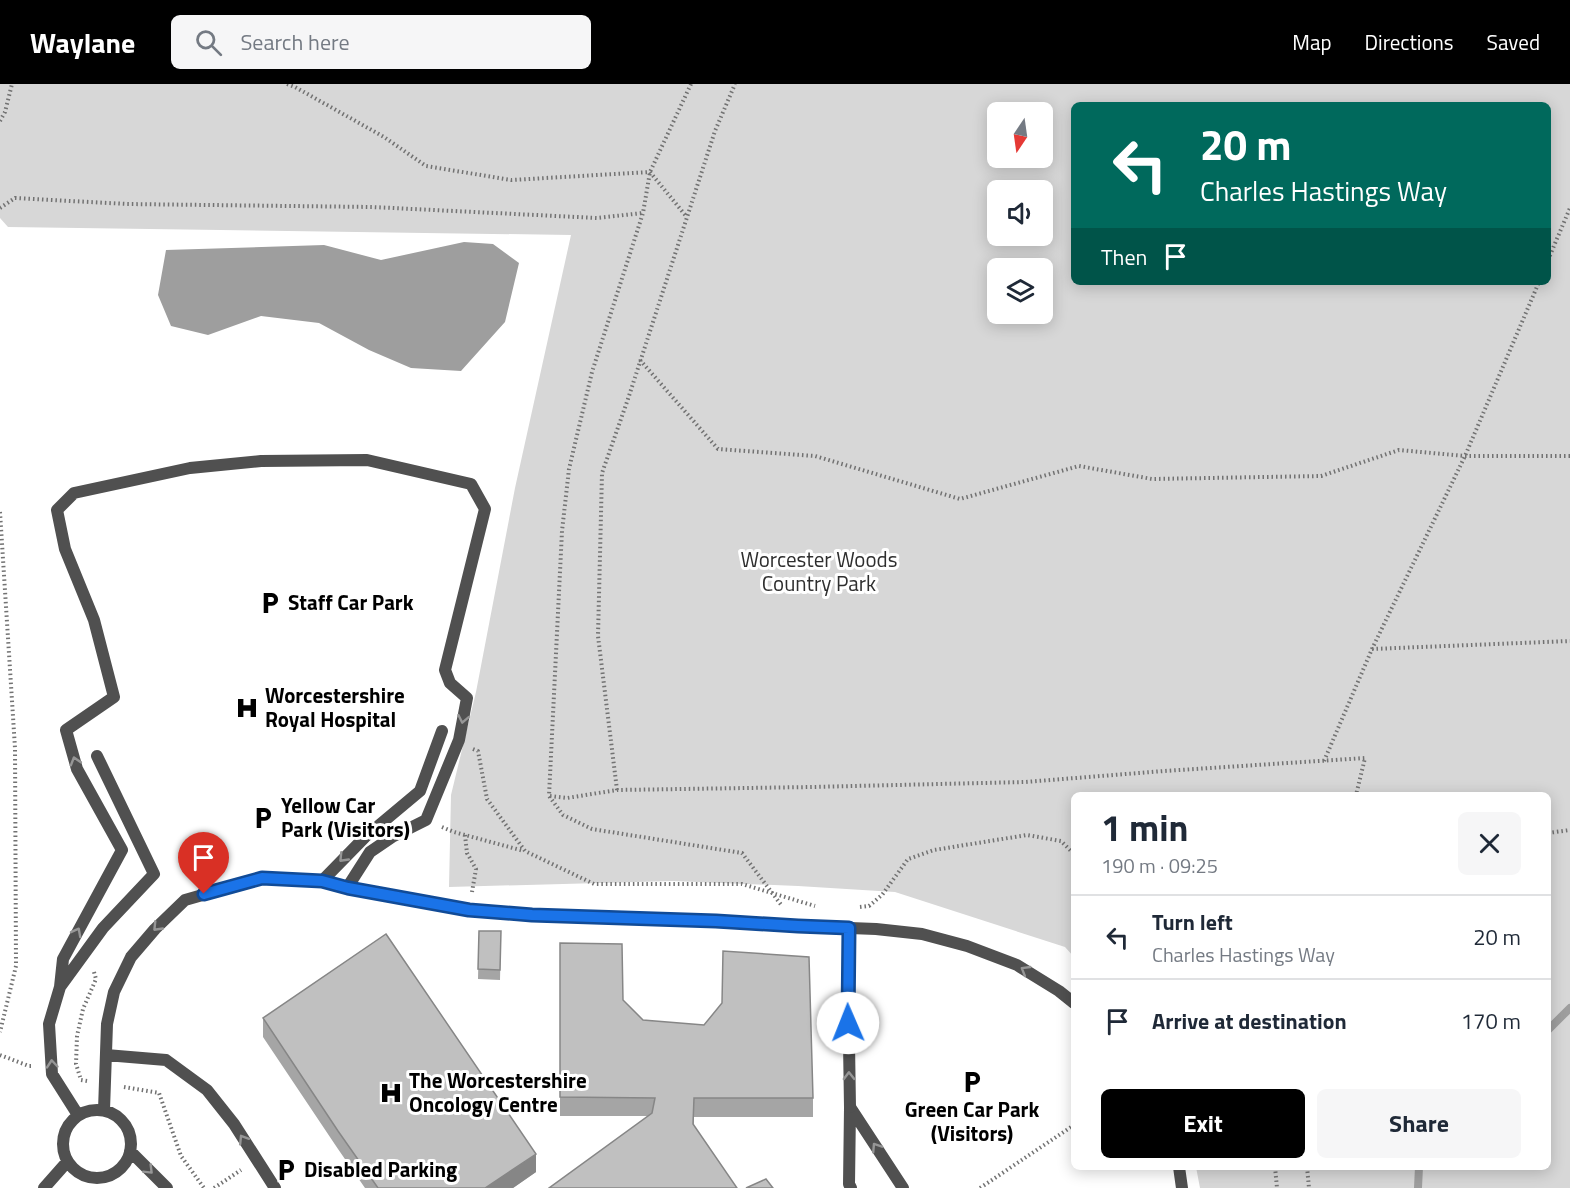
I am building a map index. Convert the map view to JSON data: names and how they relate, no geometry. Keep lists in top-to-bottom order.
{
  "parks": ["Worcester Woods Country Park"],
  "places": {
    "parking": [
      "Staff Car Park",
      "Yellow Car Park (Visitors)",
      "Green Car Park (Visitors)",
      "Disabled Parking"
    ],
    "hospital": ["Worcestershire Royal Hospital", "The Worcestershire Oncology Centre"]
  },
  "north": "bottom",
  "page": {
    "header": "Waylane",
    "search": "Search here",
    "nav": ["Map", "Directions", "Saved"],
    "turn": ["20 m", "Charles Hastings Way"],
    "then": "Then",
    "heading": ["1 min", "190 m · 09:25"],
    "list": [
      {
        "name": "Turn left",
        "note": "Charles Hastings Way",
        "value": "20 m"
      },
      {
        "name": "Arrive at destination",
        "value": "170 m"
      }
    ],
    "buttons": ["Exit", "Share"]
  }
}
